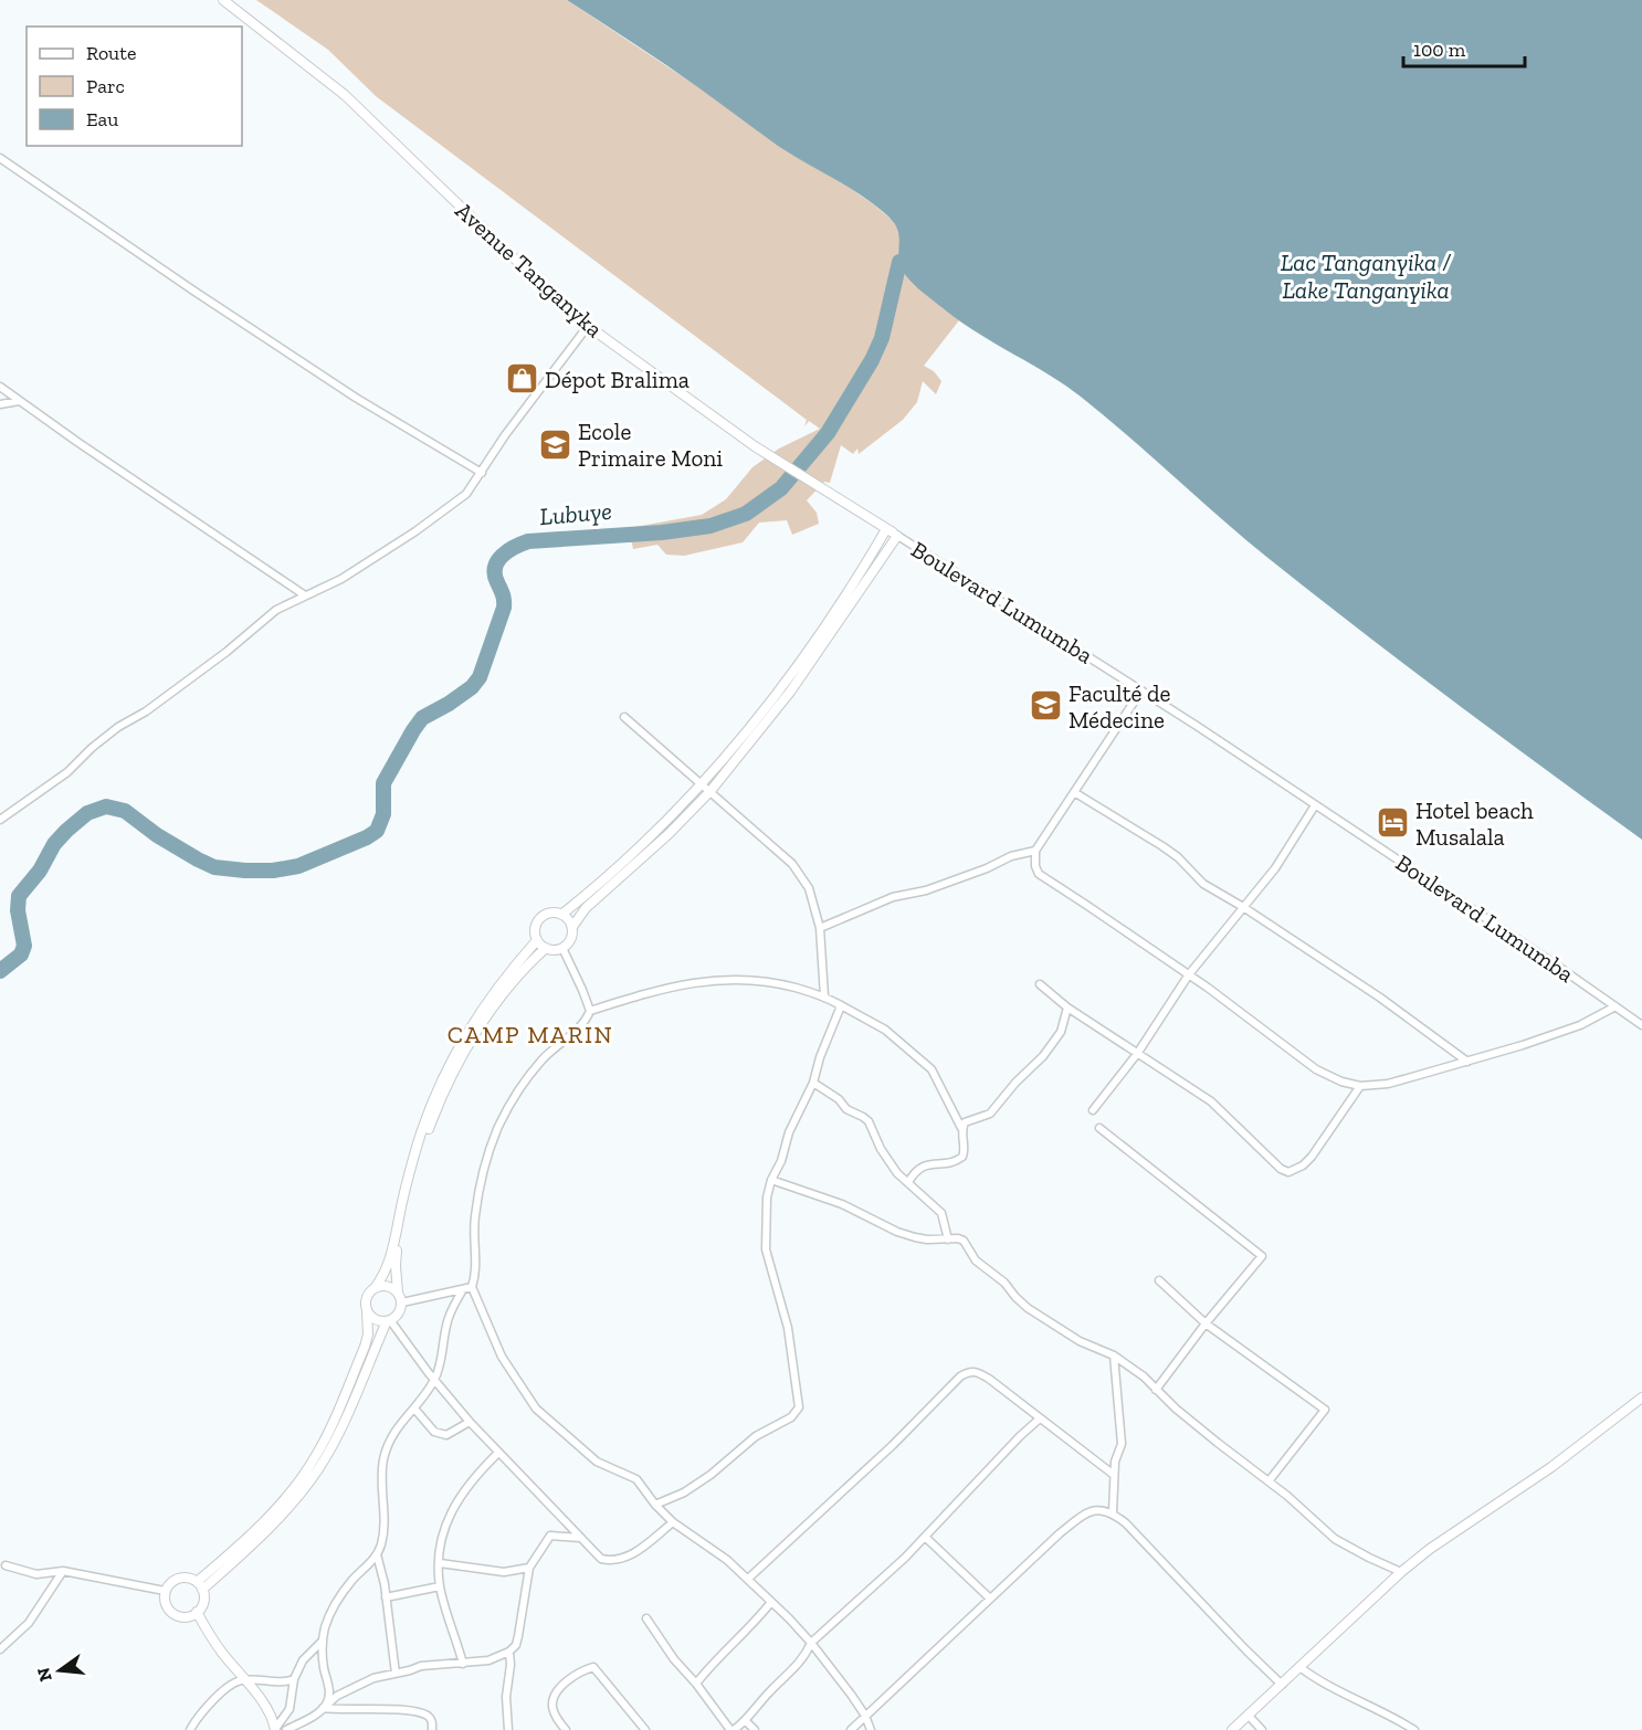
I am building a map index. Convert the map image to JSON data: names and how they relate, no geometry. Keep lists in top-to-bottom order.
{
  "streets": {
    "street": ["Avenue Tanganyka", "Boulevard Lumumba"]
  },
  "crossings": [
    ["Avenue Tanganyka", "Boulevard Lumumba"]
  ],
  "districts": ["CAMP MARIN"],
  "water": ["Lac Tanganyika / Lake Tanganyika", "Lubuye"],
  "places": {
    "shop": ["Dépot Bralima"],
    "school or university": ["Ecole Primaire Moni", "Faculté de Médecine"],
    "hotel": ["Hotel beach Musalala"]
  },
  "legend": ["Route", "Parc", "Eau"],
  "scale_bar": "100 m",
  "north": "left"
}
